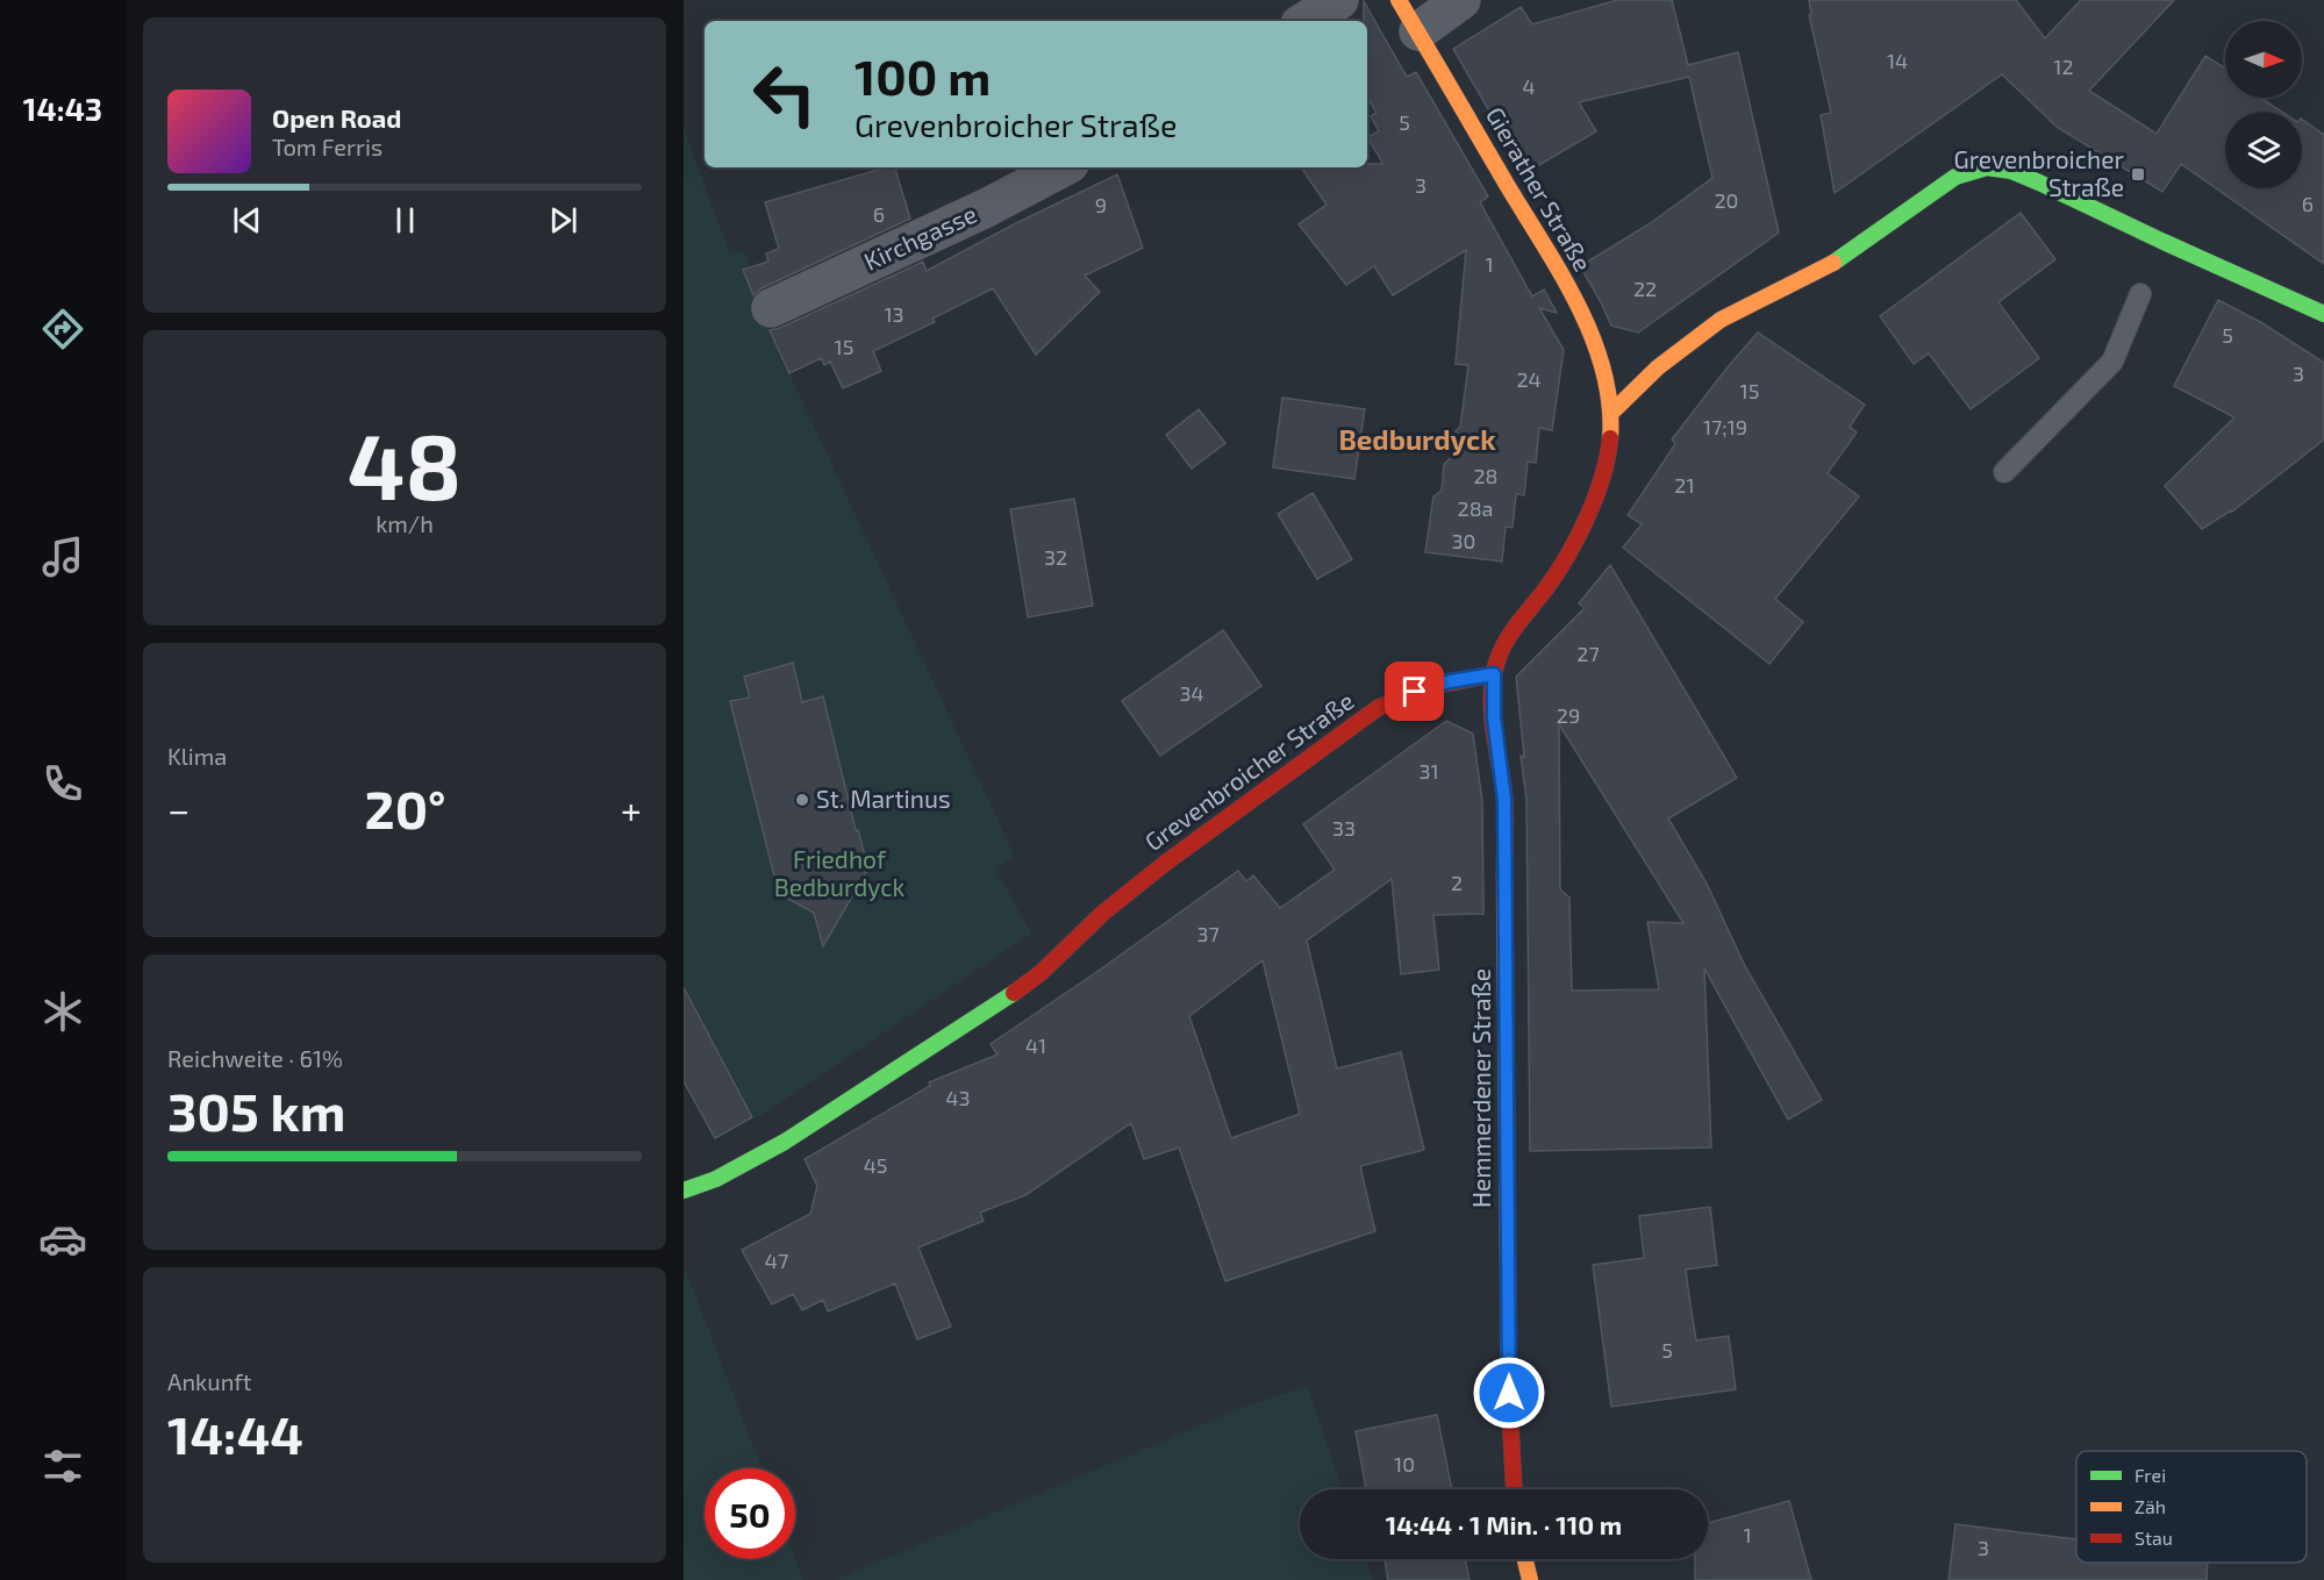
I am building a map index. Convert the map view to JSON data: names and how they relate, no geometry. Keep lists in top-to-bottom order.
{
  "streets": {
    "street": [
      "Gierather Straße",
      "Kirchgasse",
      "Grevenbroicher Straße",
      "Hemmerdener Straße"
    ]
  },
  "crossings": [
    ["Grevenbroicher Straße", "Hemmerdener Straße"]
  ],
  "districts": ["Bedburdyck"],
  "parks": ["Friedhof Bedburdyck"],
  "places": {
    "transit": ["Grevenbroicher Straße"],
    "other": ["St. Martinus"]
  },
  "house_numbers": [
    "14",
    "12",
    "4",
    "5",
    "3",
    "20",
    "6",
    "9",
    "6",
    "1",
    "22",
    "13",
    "5",
    "15",
    "3",
    "24",
    "15",
    "17;19",
    "28",
    "21",
    "28a",
    "30",
    "32",
    "27",
    "34",
    "29",
    "31",
    "33",
    "2",
    "37",
    "41",
    "43",
    "45",
    "47",
    "5",
    "10",
    "1",
    "3"
  ],
  "legend": ["Frei", "Zäh", "Stau"],
  "north": "right",
  "page": {
    "tabs": "14:43",
    "turn": ["100 m", "Grevenbroicher Straße"],
    "song": ["Open Road", "Tom Ferris"],
    "tile": [
      ["48", "km/h"],
      "Klima",
      ["Reichweite · 61%", "305 km"],
      ["Ankunft", "14:44"]
    ],
    "heat": ["−", "20°", "+"],
    "limit": "50",
    "trip": "14:44 · 1 Min. · 110 m"
  }
}
